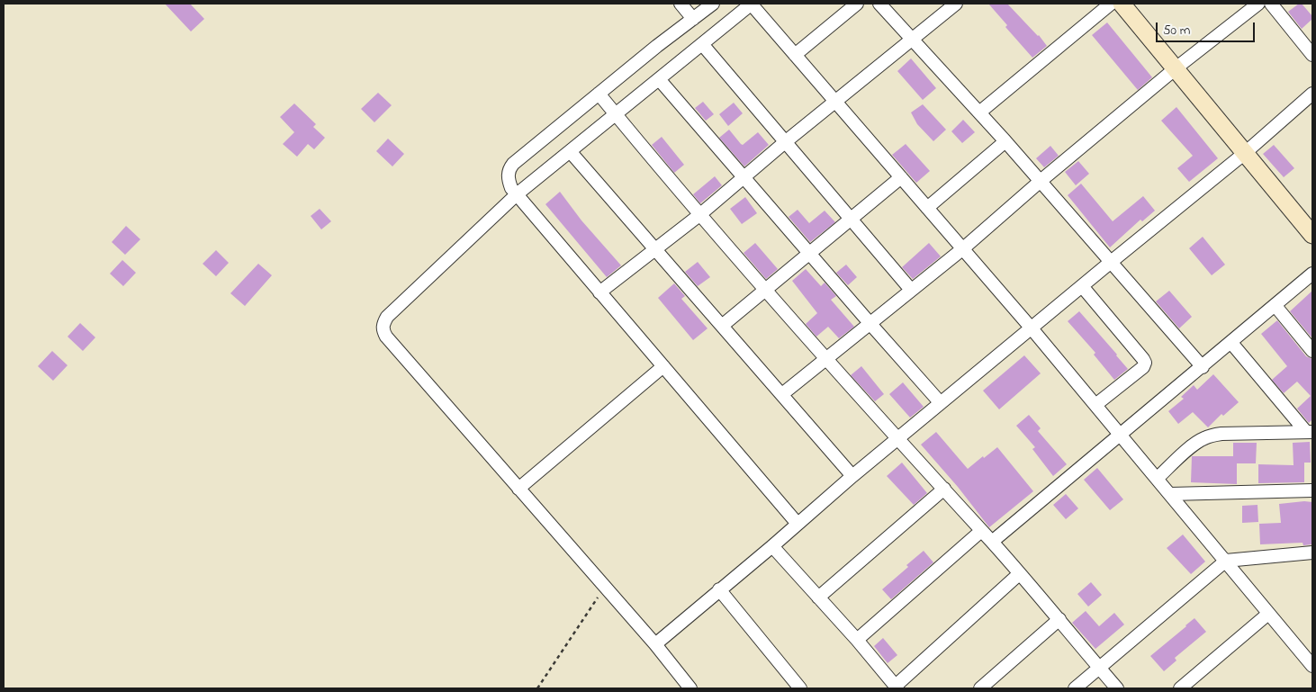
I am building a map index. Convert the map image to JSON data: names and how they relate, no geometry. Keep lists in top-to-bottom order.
{
  "scale_bar": "50 m"
}
